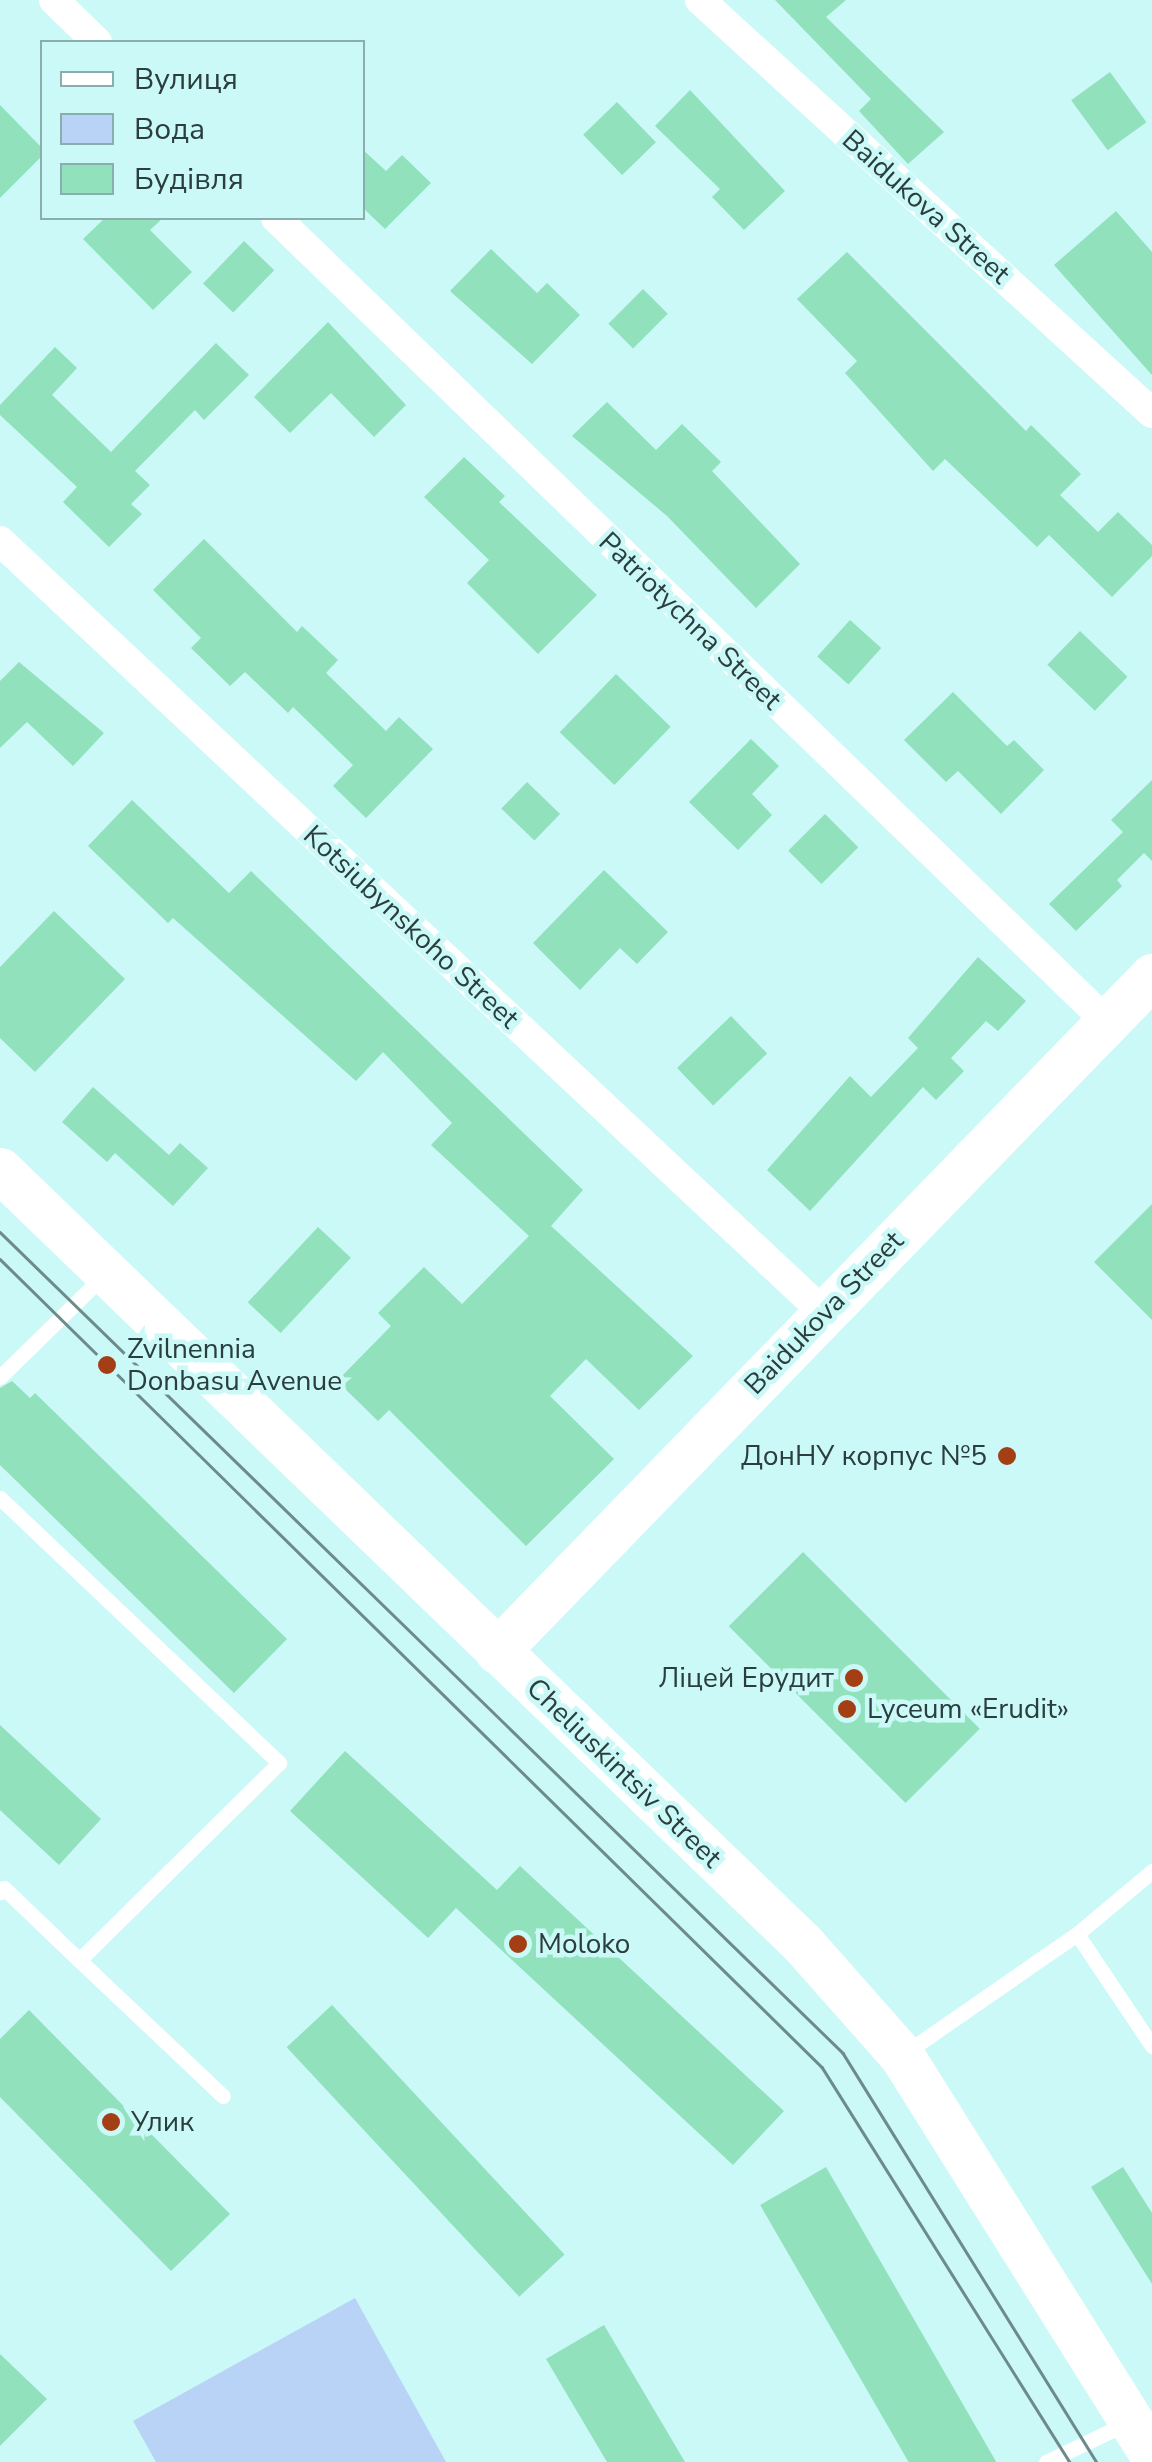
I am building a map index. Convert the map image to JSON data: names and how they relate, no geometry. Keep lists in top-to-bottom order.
{
  "streets": {
    "main road": ["Baidukova Street", "Cheliuskintsiv Street"],
    "street": ["Patriotychna Street", "Kotsiubynskoho Street"]
  },
  "crossings": [
    ["Baidukova Street", "Patriotychna Street"],
    ["Baidukova Street", "Kotsiubynskoho Street"],
    ["Baidukova Street", "Cheliuskintsiv Street"]
  ],
  "places": [
    "Zvilnennia Donbasu Avenue",
    "ДонНУ корпус №5",
    "Ліцей Ерудит",
    "Lyceum «Erudit»",
    "Moloko",
    "Улик"
  ],
  "legend": ["Вулиця", "Вода", "Будівля"]
}
